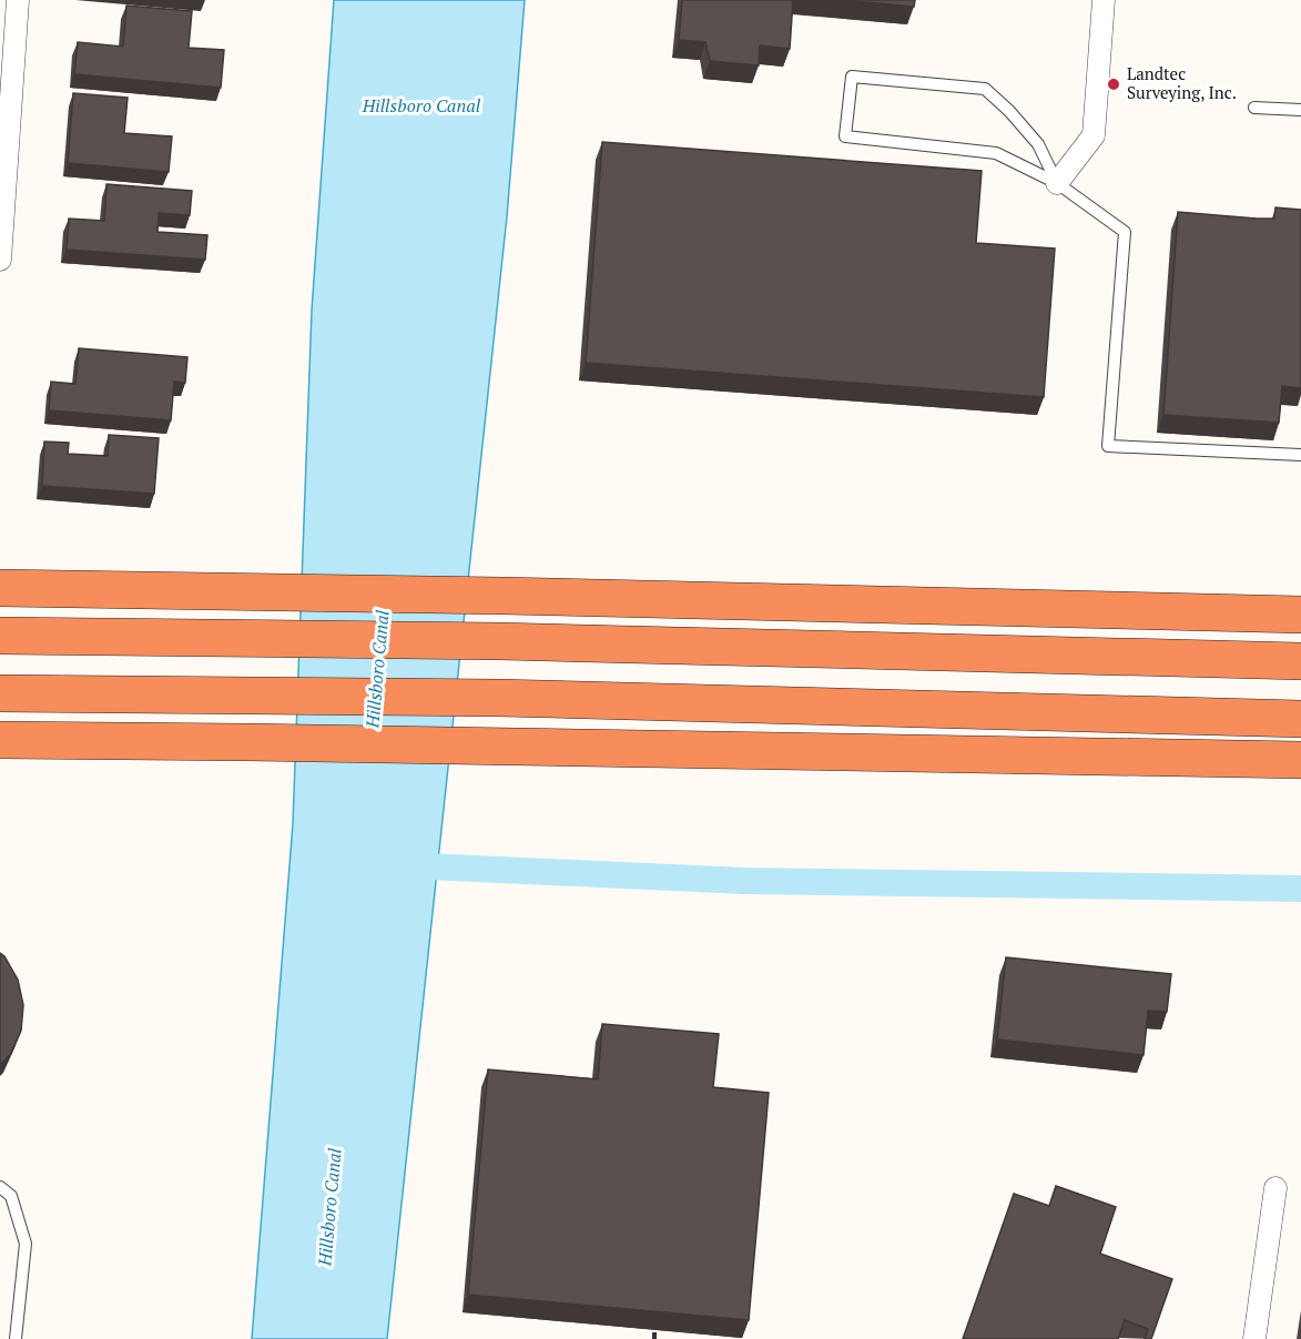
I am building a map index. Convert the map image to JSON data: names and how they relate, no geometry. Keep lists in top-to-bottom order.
{
  "water": ["Hillsboro Canal"],
  "places": ["Landtec Surveying, Inc."]
}
